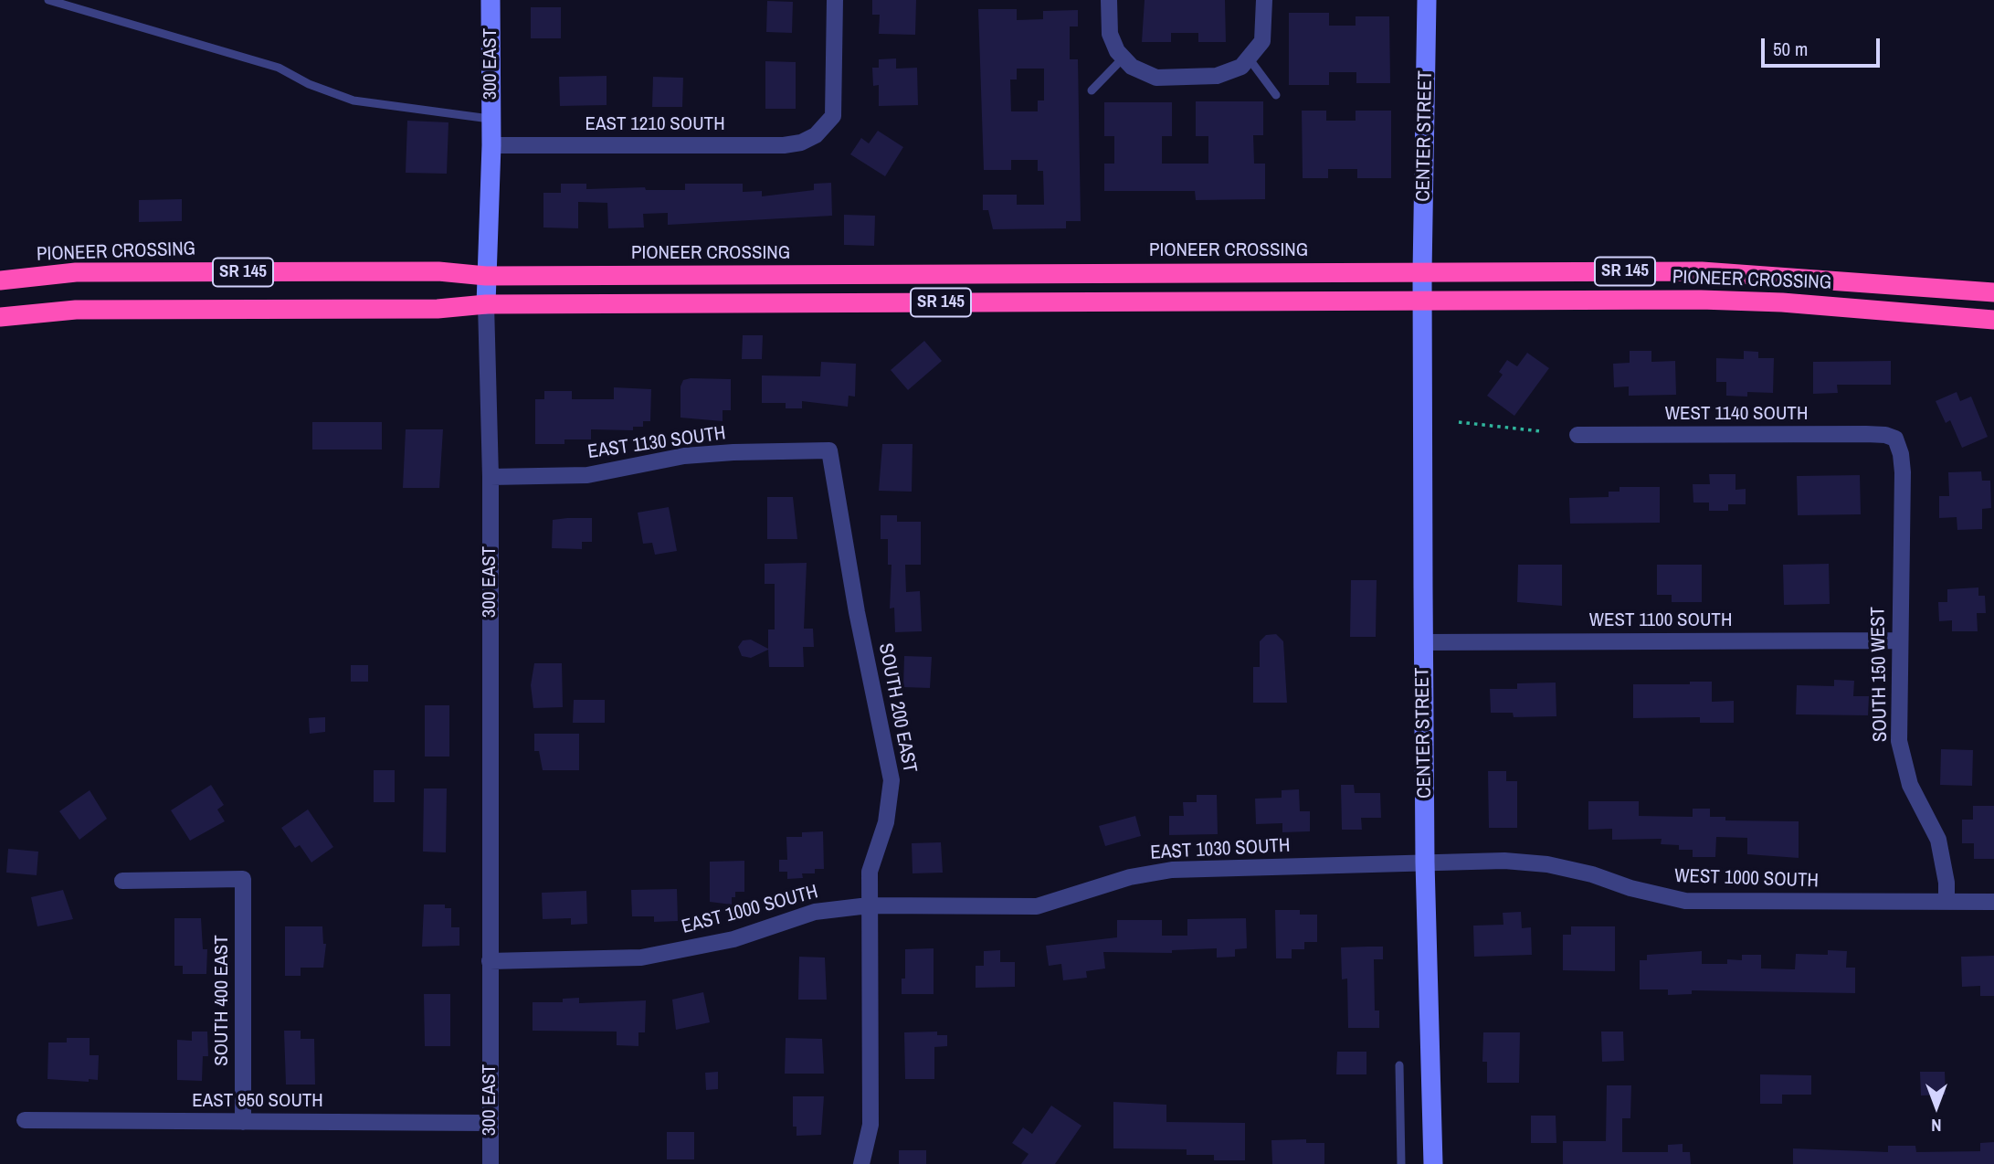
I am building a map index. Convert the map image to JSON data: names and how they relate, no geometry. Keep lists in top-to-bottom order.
{
  "streets": {
    "highway": ["PIONEER CROSSING", "SR 145"],
    "street": [
      "300 EAST",
      "EAST 1210 SOUTH",
      "CENTER STREET",
      "WEST 1140 SOUTH",
      "EAST 1130 SOUTH",
      "WEST 1100 SOUTH",
      "SOUTH 150 WEST",
      "SOUTH 200 EAST",
      "EAST 1030 SOUTH",
      "WEST 1000 SOUTH",
      "EAST 1000 SOUTH",
      "SOUTH 400 EAST",
      "EAST 950 SOUTH"
    ]
  },
  "crossings": [
    ["300 EAST", "EAST 1210 SOUTH"],
    ["300 EAST", "PIONEER CROSSING"],
    ["300 EAST", "SR 145"],
    ["300 EAST", "EAST 1130 SOUTH"],
    ["300 EAST", "EAST 1000 SOUTH"],
    ["300 EAST", "EAST 950 SOUTH"],
    ["CENTER STREET", "PIONEER CROSSING"],
    ["CENTER STREET", "SR 145"],
    ["CENTER STREET", "WEST 1100 SOUTH"],
    ["CENTER STREET", "EAST 1030 SOUTH"],
    ["CENTER STREET", "WEST 1000 SOUTH"],
    ["PIONEER CROSSING", "SR 145"],
    ["WEST 1140 SOUTH", "SOUTH 150 WEST"],
    ["EAST 1130 SOUTH", "SOUTH 200 EAST"],
    ["WEST 1100 SOUTH", "SOUTH 150 WEST"],
    ["SOUTH 150 WEST", "WEST 1000 SOUTH"],
    ["SOUTH 200 EAST", "EAST 1030 SOUTH"],
    ["SOUTH 200 EAST", "EAST 1000 SOUTH"],
    ["EAST 1030 SOUTH", "WEST 1000 SOUTH"],
    ["EAST 1030 SOUTH", "EAST 1000 SOUTH"],
    ["SOUTH 400 EAST", "EAST 950 SOUTH"]
  ],
  "scale_bar": "50 m",
  "north": "bottom"
}
